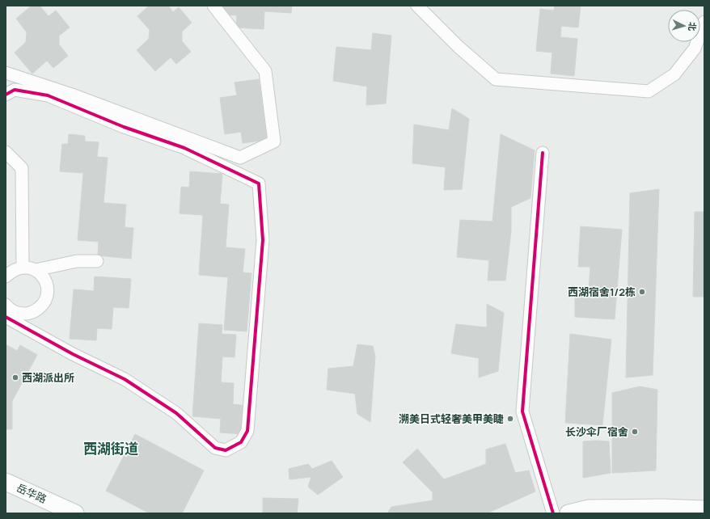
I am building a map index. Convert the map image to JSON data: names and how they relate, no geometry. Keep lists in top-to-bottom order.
{
  "streets": {
    "street": ["岳华路"]
  },
  "districts": ["西湖街道"],
  "places": [
    "西湖宿舍1/2栋",
    "西湖派出所",
    "溯美日式轻奢美甲美睫",
    "长沙伞厂宿舍"
  ],
  "north": "right"
}
